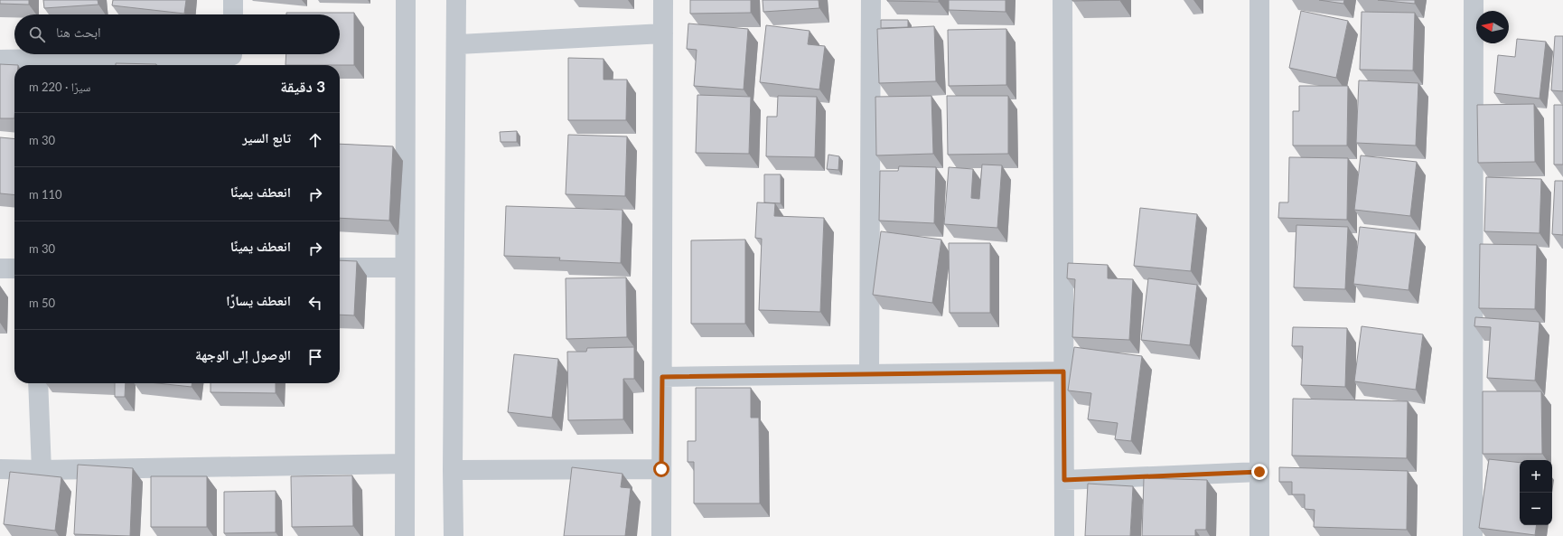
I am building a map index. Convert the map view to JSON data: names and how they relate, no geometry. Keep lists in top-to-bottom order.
{
  "north": "left",
  "page": {
    "search": "ابحث هنا",
    "heading": ["3 دقيقة", "سيرًا · 220 m"],
    "list": [
      ["تابع السير", "30 m"],
      ["انعطف يمينًا", "110 m"],
      ["انعطف يمينًا", "30 m"],
      ["انعطف يسارًا", "50 m"],
      "الوصول إلى الوجهة"
    ],
    "map_buttons": ["+", "−"]
  }
}
